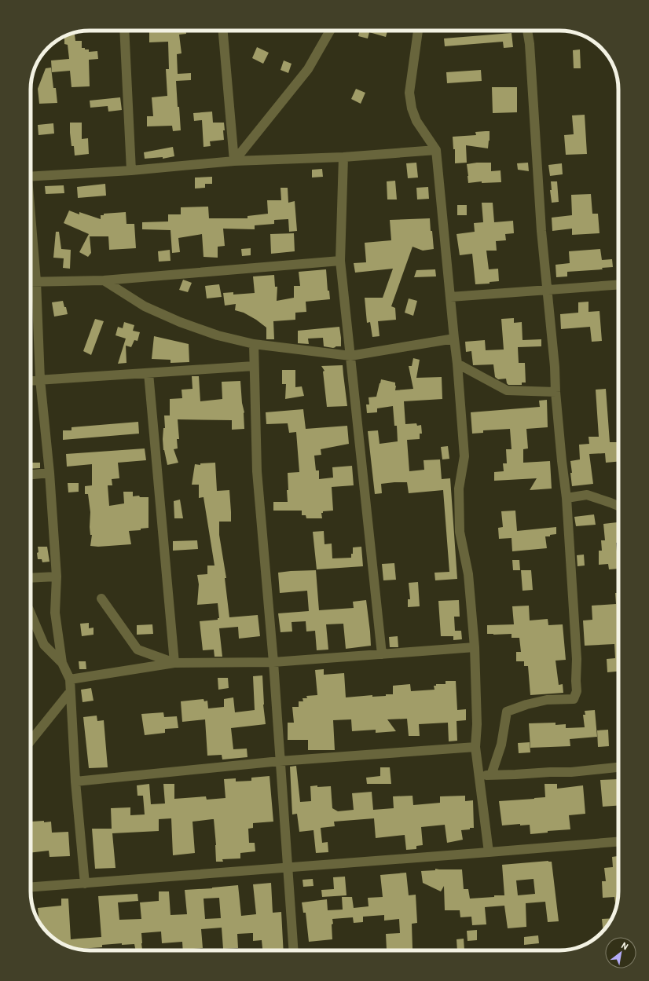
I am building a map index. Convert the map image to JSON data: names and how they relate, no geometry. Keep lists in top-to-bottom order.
{
  "north": "top right"
}
